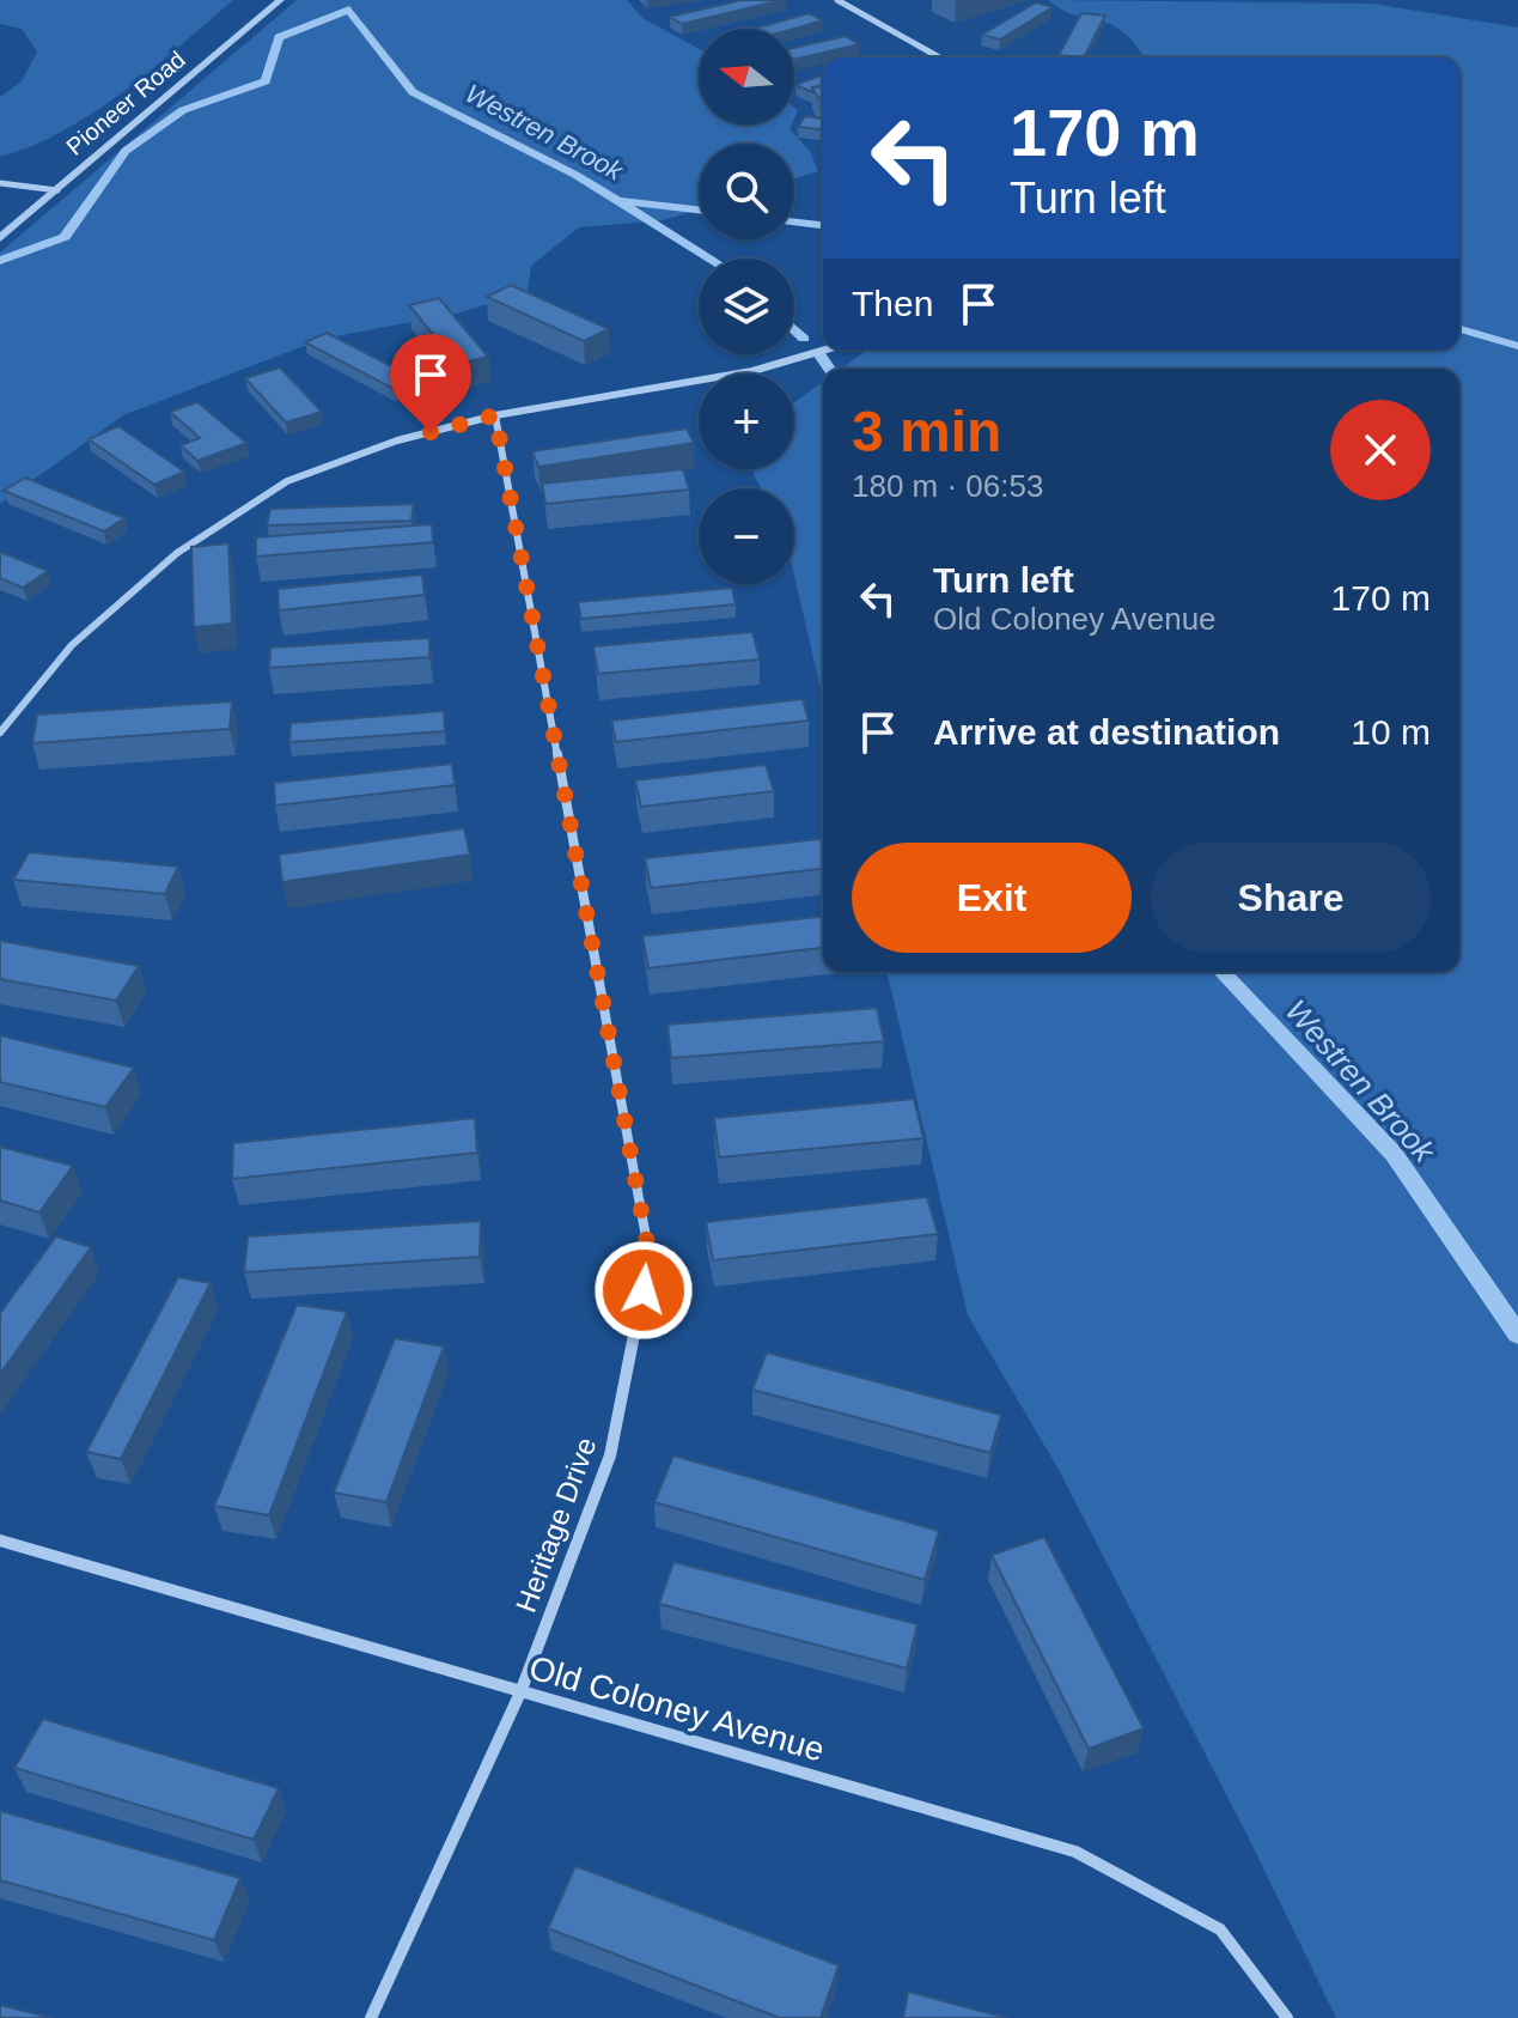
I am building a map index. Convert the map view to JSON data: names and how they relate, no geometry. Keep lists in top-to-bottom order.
{
  "streets": {
    "street": ["Pioneer Road", "Heritage Drive", "Old Coloney Avenue"]
  },
  "crossings": [
    ["Heritage Drive", "Old Coloney Avenue"]
  ],
  "water": ["Westren Brook"],
  "north": "left",
  "page": {
    "map_buttons": ["+", "−"],
    "turn": ["170 m", "Turn left"],
    "then": "Then",
    "heading": ["3 min", "180 m · 06:53"],
    "list": [
      {
        "name": "Turn left",
        "note": "Old Coloney Avenue",
        "value": "170 m"
      },
      {
        "name": "Arrive at destination",
        "value": "10 m"
      }
    ],
    "buttons": ["Exit", "Share"]
  }
}
